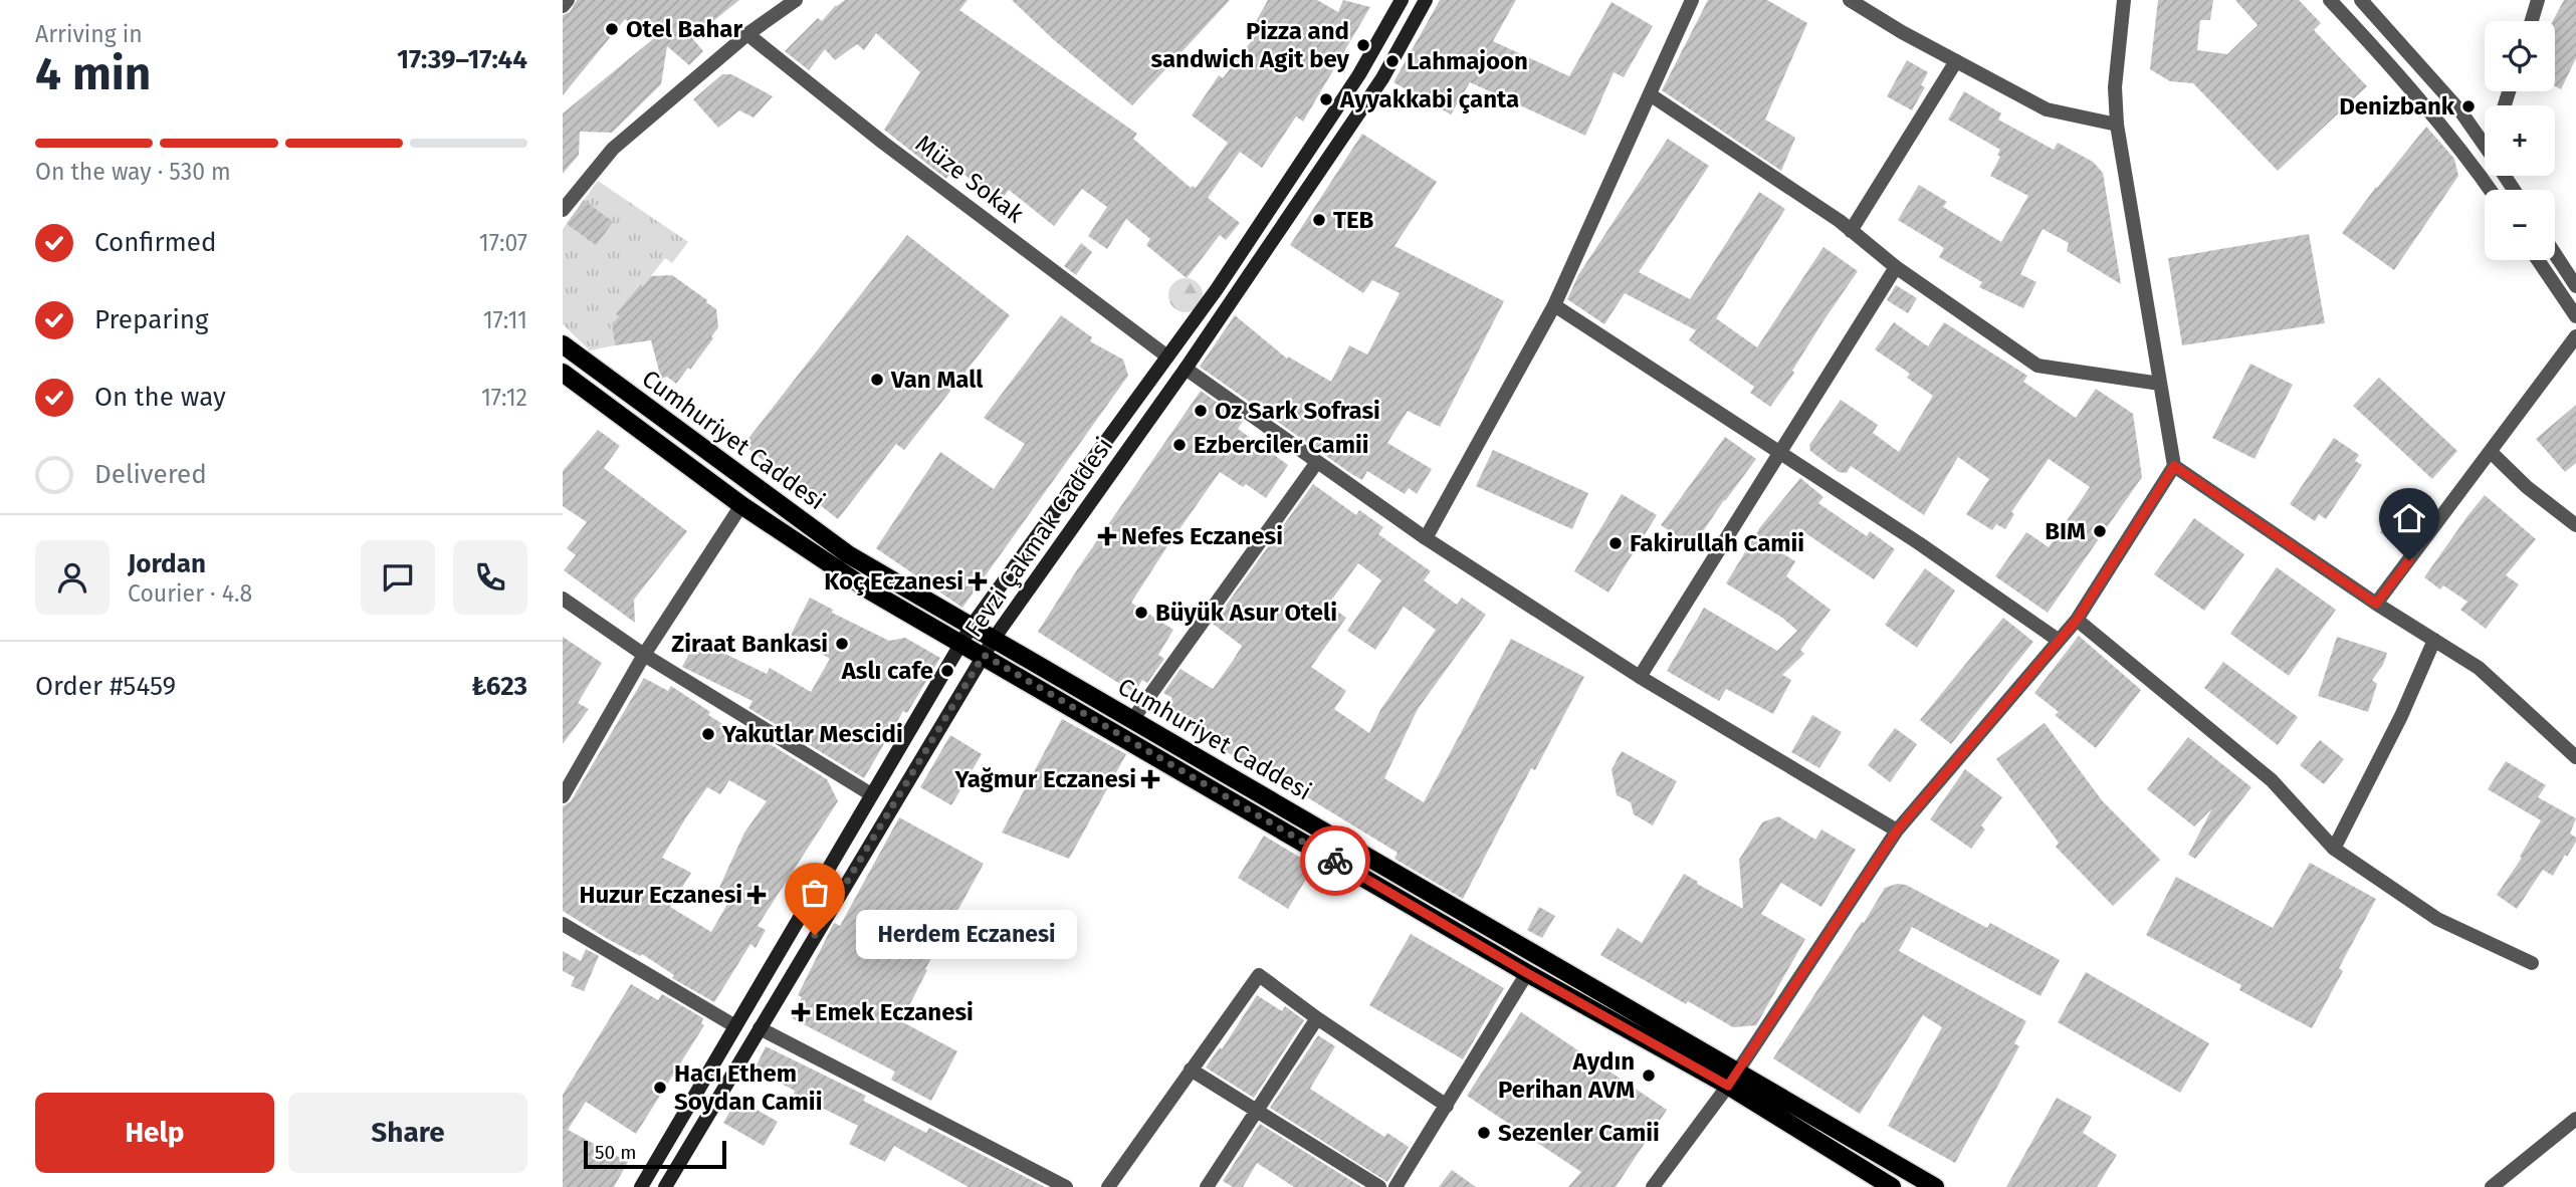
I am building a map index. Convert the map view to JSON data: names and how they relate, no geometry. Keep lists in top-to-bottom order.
{
  "streets": {
    "main road": ["Cumhuriyet Caddesi", "Fevzi Çakmak Caddesi"],
    "street": ["Müze Sokak"]
  },
  "crossings": [
    ["Müze Sokak", "Fevzi Çakmak Caddesi"],
    ["Cumhuriyet Caddesi", "Fevzi Çakmak Caddesi"]
  ],
  "places": {
    "other": [
      "Otel Bahar",
      "Pizza and sandwich Agit bey",
      "Lahmajoon",
      "Ayyakkabi çanta",
      "Denizbank",
      "TEB",
      "Van Mall",
      "Oz Sark Sofrasi",
      "Ezberciler Camii",
      "BIM",
      "Fakirullah Camii",
      "Büyük Asur Oteli",
      "Ziraat Bankasi",
      "Aslı cafe",
      "Yakutlar Mescidi",
      "Herdem Eczanesi",
      "Aydın Perihan AVM",
      "Hacı Ethem Soydan Camii",
      "Sezenler Camii"
    ],
    "health": [
      "Nefes Eczanesi",
      "Koç Eczanesi",
      "Yağmur Eczanesi",
      "Huzur Eczanesi",
      "Emek Eczanesi"
    ]
  },
  "scale_bar": "50 m",
  "page": {
    "heading": ["4 min", "Arriving in", "17:39–17:44"],
    "panel": [
      "Jordan",
      "Courier · 4.8",
      "Order #5459",
      "₺623"
    ],
    "map_buttons": ["+", "−"],
    "bar": "On the way · 530 m",
    "list": [
      ["Confirmed", "17:07"],
      ["Preparing", "17:11"],
      ["On the way", "17:12"],
      "Delivered"
    ],
    "bubble": "Herdem Eczanesi",
    "buttons": ["Help", "Share"],
    "scale": "50 m"
  }
}
